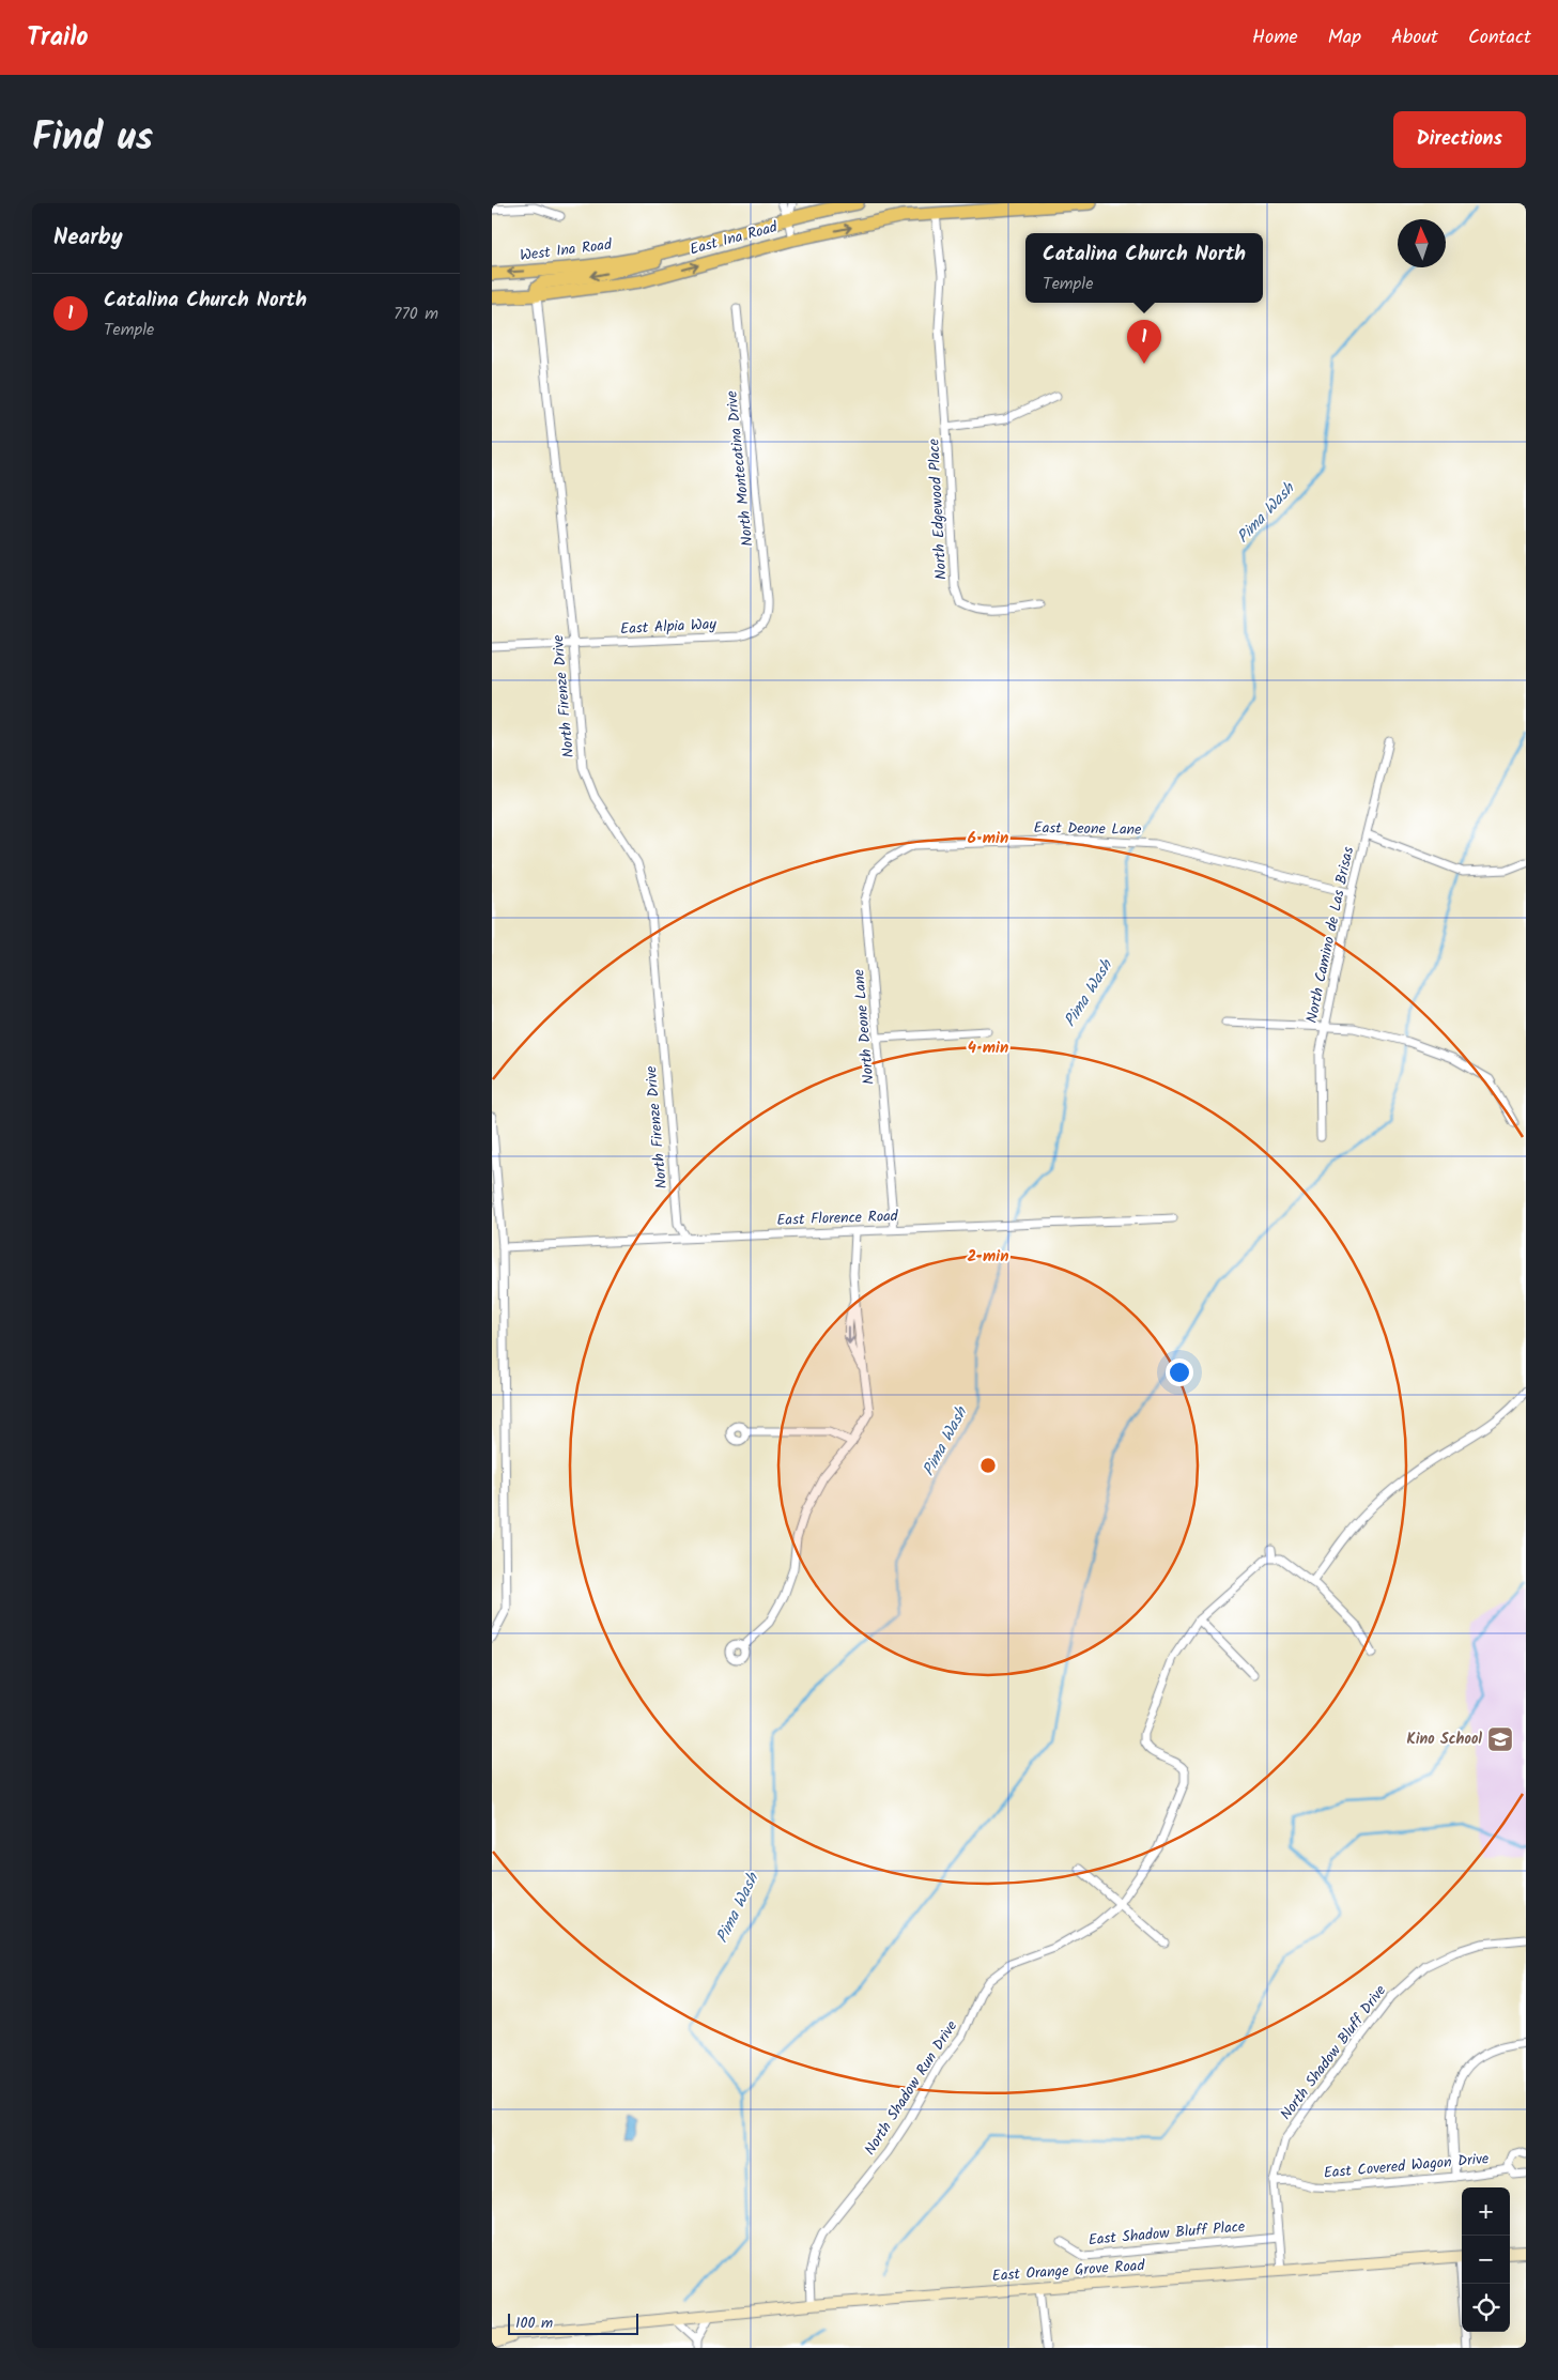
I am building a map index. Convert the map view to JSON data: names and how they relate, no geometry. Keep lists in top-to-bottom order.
{
  "streets": {
    "main road": ["East Ina Road", "West Ina Road", "East Orange Grove Road"],
    "street": [
      "North Montecatina Drive",
      "North Edgewood Place",
      "East Alpia Way",
      "North Firenze Drive",
      "East Deone Lane",
      "North Camino de Las Brisas",
      "North Deone Lane",
      "East Florence Road",
      "North Shadow Bluff Drive",
      "North Shadow Run Drive",
      "East Covered Wagon Drive",
      "East Shadow Bluff Place"
    ]
  },
  "crossings": [
    ["East Ina Road", "West Ina Road"],
    ["East Ina Road", "North Edgewood Place"],
    ["East Ina Road", "North Firenze Drive"],
    ["North Montecatina Drive", "East Alpia Way"],
    ["East Alpia Way", "North Firenze Drive"],
    ["North Firenze Drive", "East Florence Road"],
    ["East Deone Lane", "North Camino de Las Brisas"],
    ["East Deone Lane", "North Deone Lane"],
    ["North Deone Lane", "East Florence Road"],
    ["North Shadow Bluff Drive", "East Covered Wagon Drive"],
    ["North Shadow Bluff Drive", "East Shadow Bluff Place"],
    ["North Shadow Bluff Drive", "East Orange Grove Road"],
    ["North Shadow Run Drive", "East Orange Grove Road"]
  ],
  "water": ["Pima Wash"],
  "places": {
    "school or university": ["Kino School"]
  },
  "scale_bar": "100 m",
  "north": "top",
  "page": {
    "header": "Trailo",
    "nav": [
      "Home",
      "Map",
      "About",
      "Contact"
    ],
    "title": "Find us",
    "buttons": "Directions",
    "heading": "Nearby",
    "popup": ["Catalina Church North", "Temple"],
    "list": [
      {
        "mark": "1",
        "name": "Catalina Church North",
        "note": "Temple",
        "value": "770 m"
      }
    ],
    "pins": "1",
    "map_buttons": ["+", "−"],
    "scale": "100 m"
  },
  "rings": ["6 min", "4 min", "2 min"]
}
